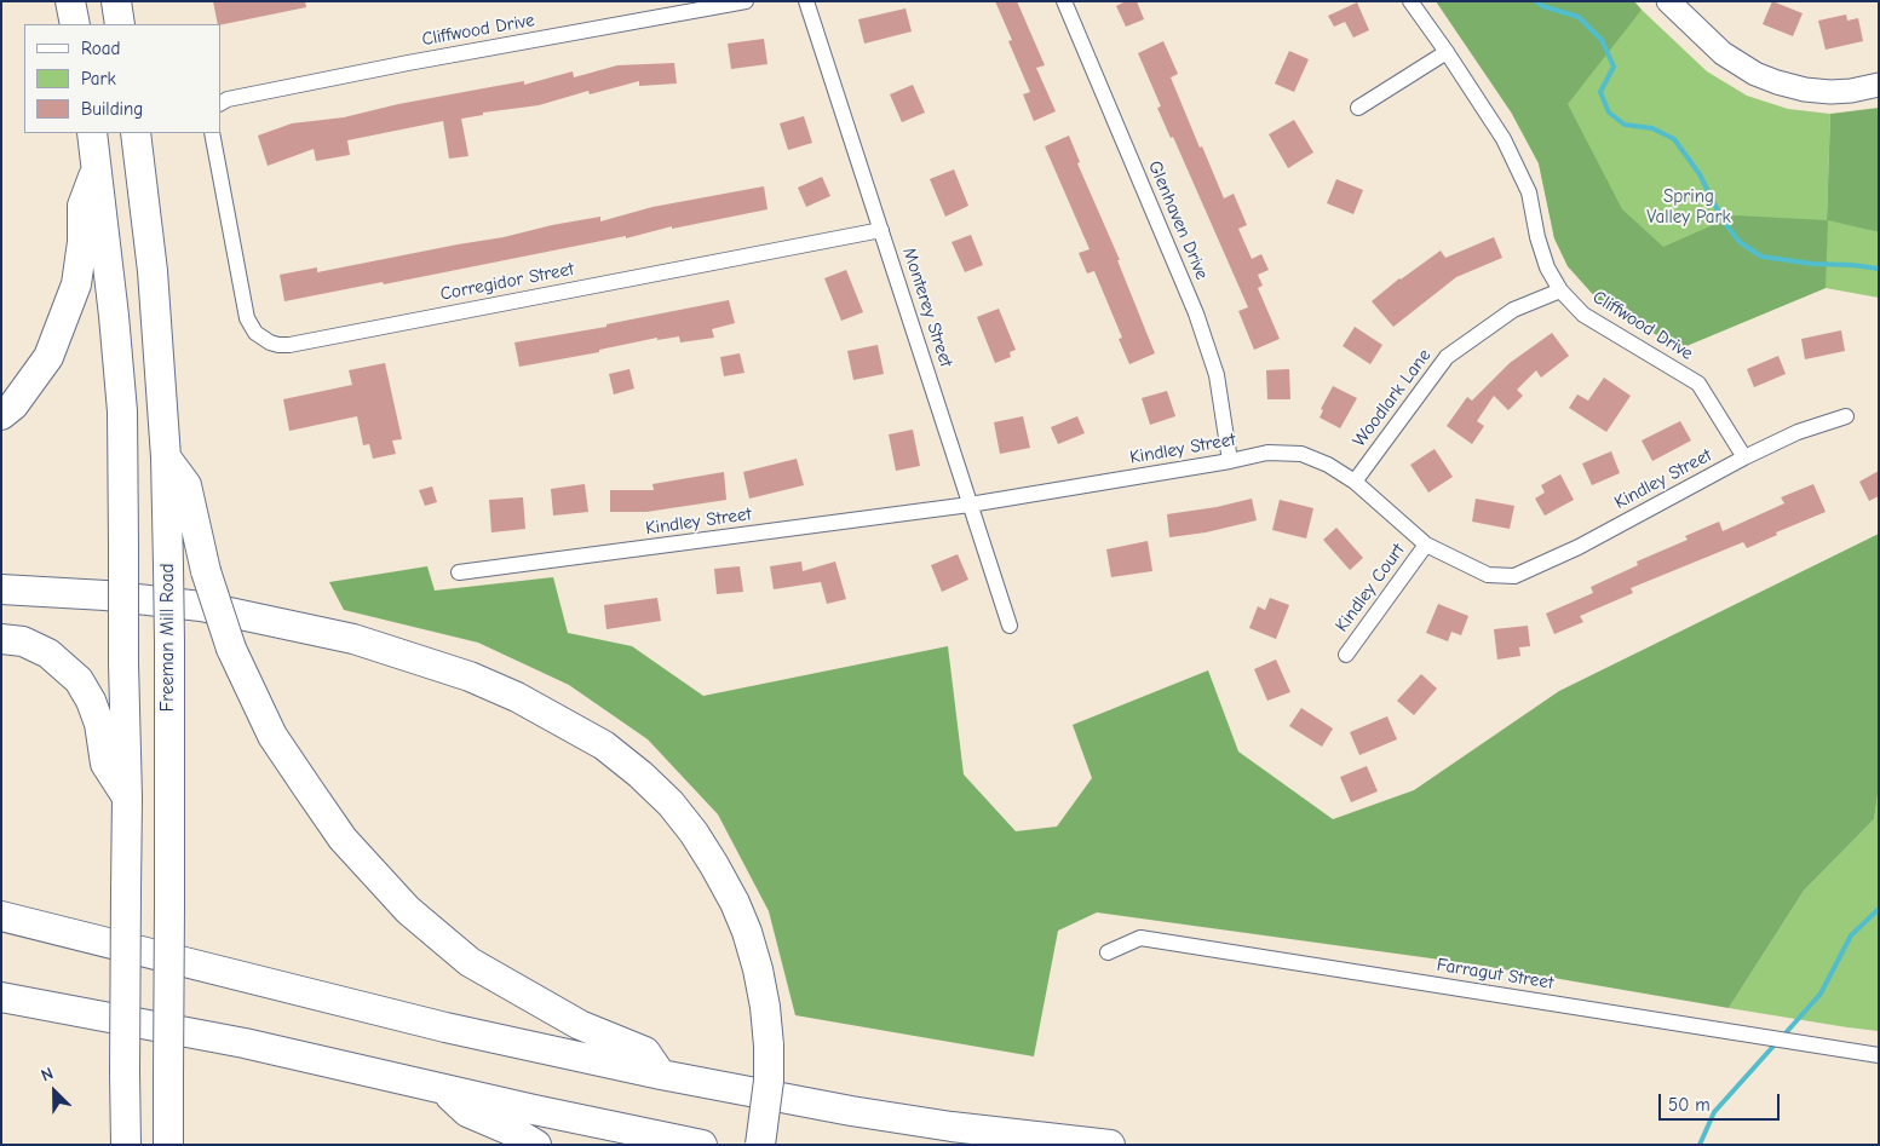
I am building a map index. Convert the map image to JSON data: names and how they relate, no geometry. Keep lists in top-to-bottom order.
{
  "streets": {
    "highway": ["Freeman Mill Road"],
    "street": [
      "Cliffwood Drive",
      "Glenhaven Drive",
      "Corregidor Street",
      "Monterey Street",
      "Woodlark Lane",
      "Kindley Street",
      "Kindley Court",
      "Farragut Street"
    ]
  },
  "crossings": [
    ["Cliffwood Drive", "Woodlark Lane"],
    ["Cliffwood Drive", "Kindley Street"],
    ["Glenhaven Drive", "Kindley Street"],
    ["Corregidor Street", "Monterey Street"],
    ["Monterey Street", "Kindley Street"],
    ["Woodlark Lane", "Kindley Street"],
    ["Kindley Street", "Kindley Court"]
  ],
  "parks": ["Spring Valley Park"],
  "legend": ["Road", "Park", "Building"],
  "scale_bar": "50 m",
  "north": "top left"
}
